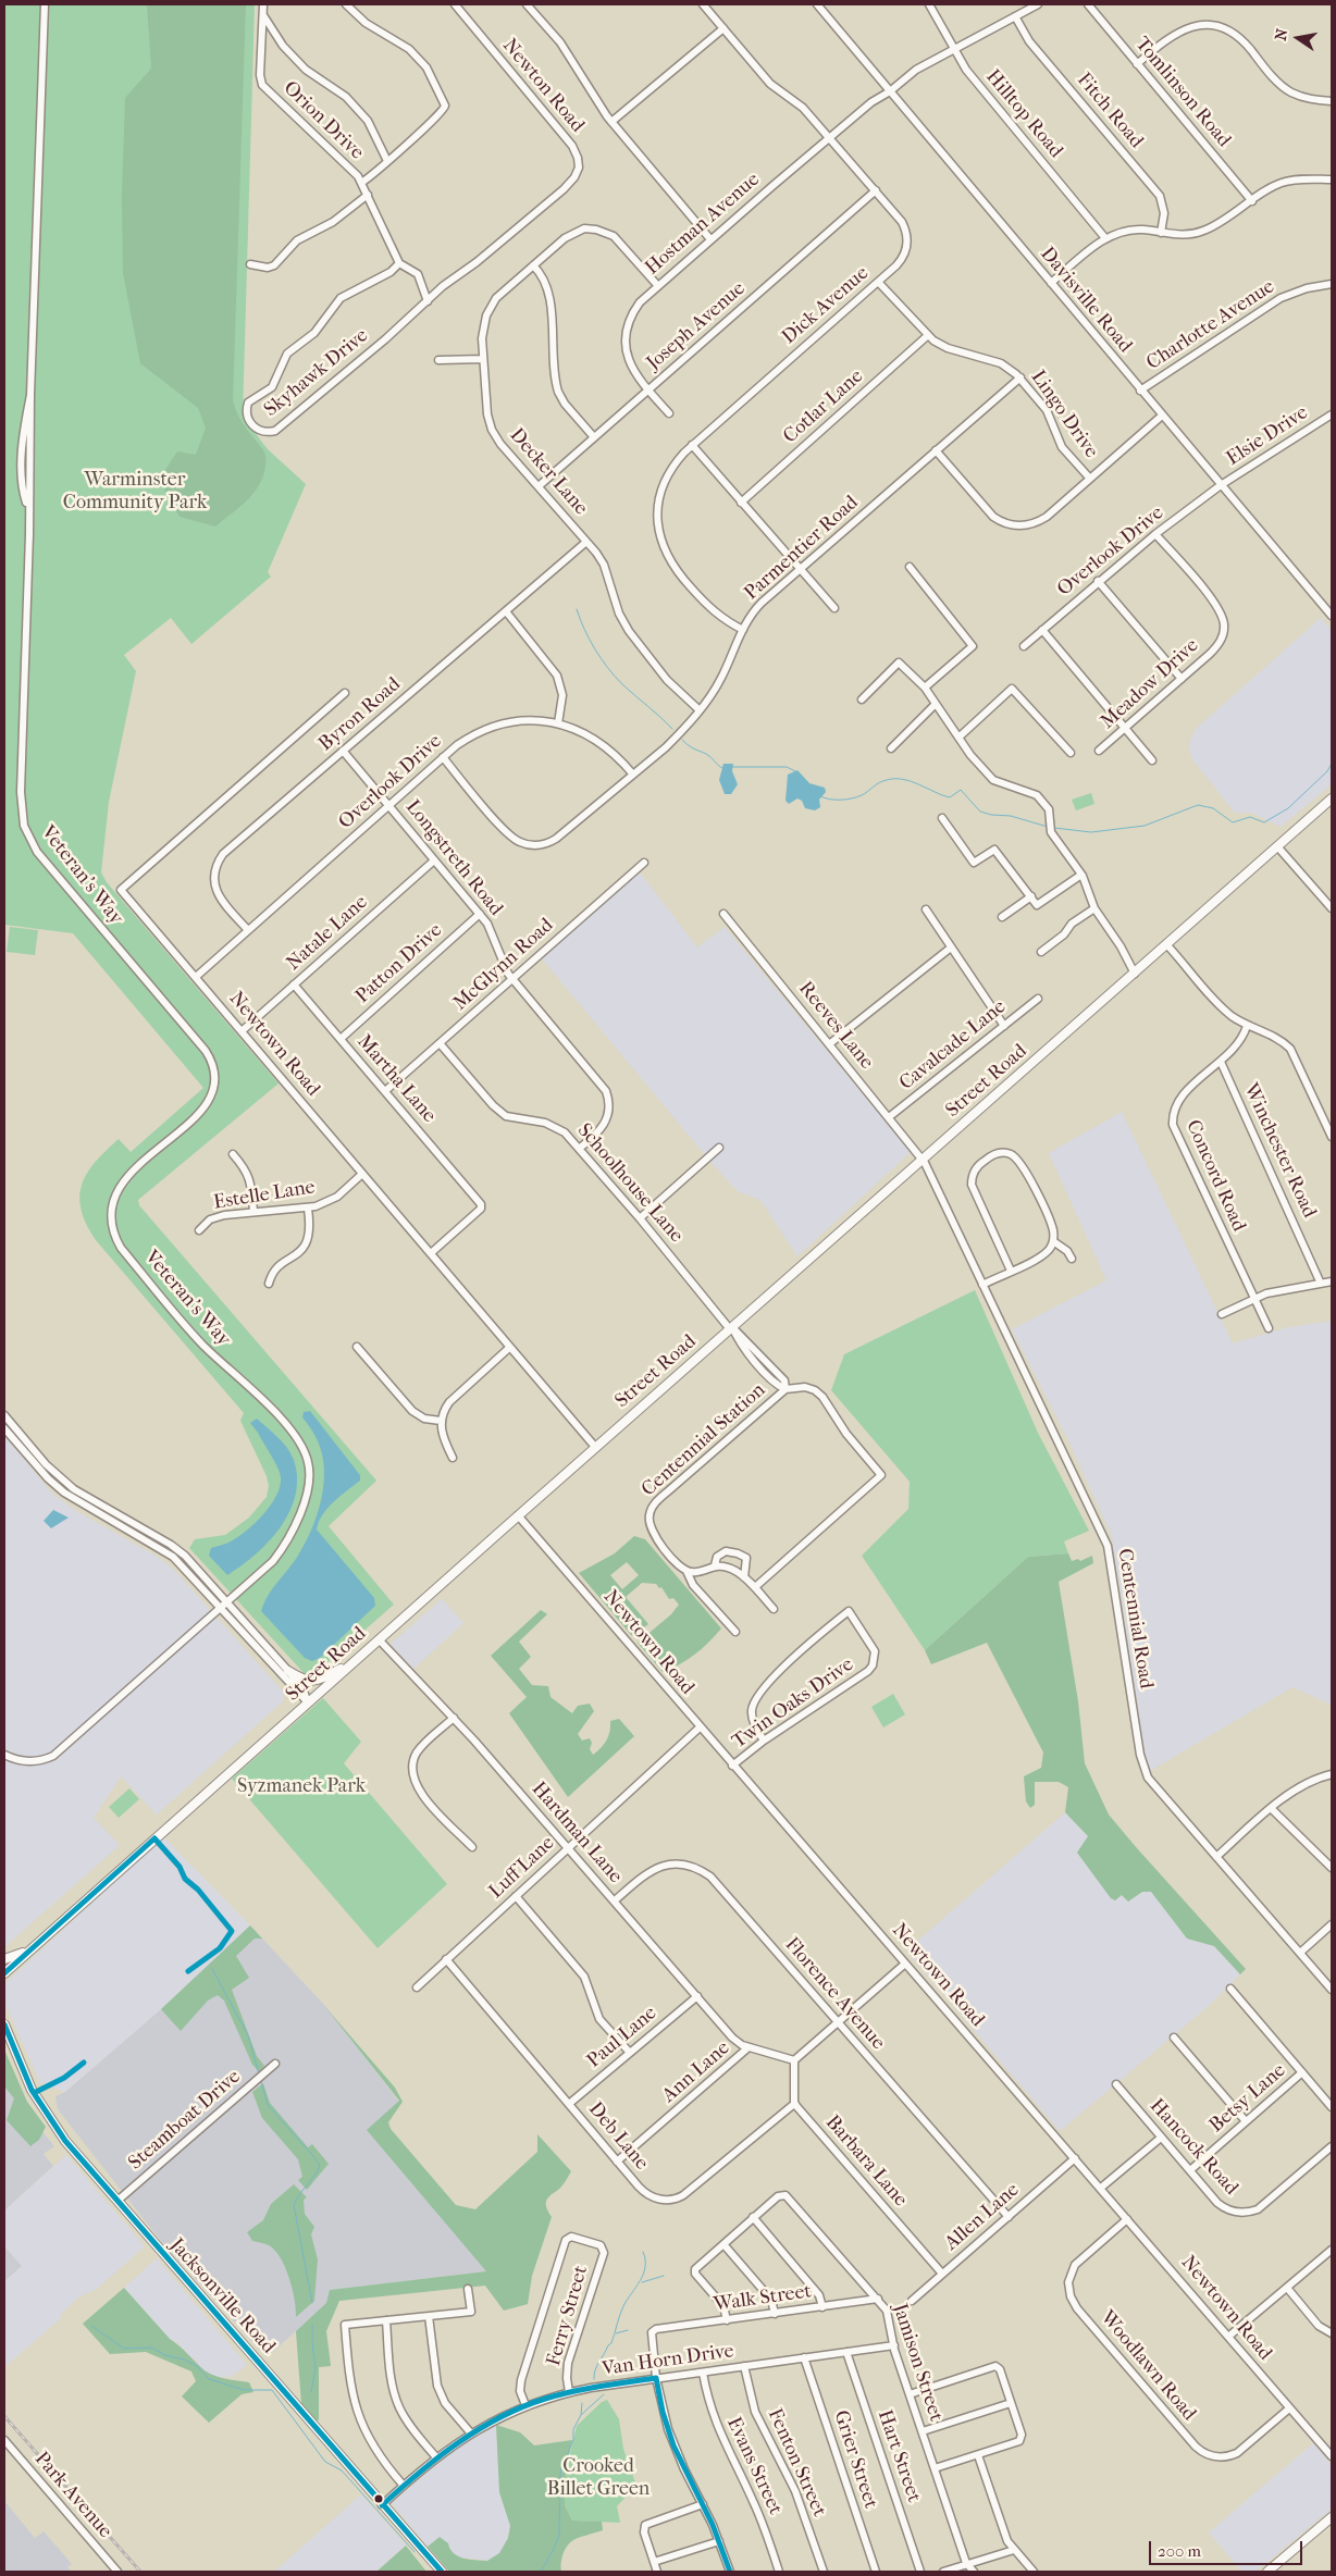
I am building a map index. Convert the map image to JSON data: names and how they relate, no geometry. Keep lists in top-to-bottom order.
{
  "streets": {
    "main road": ["Street Road", "Jacksonville Road"],
    "street": [
      "Newton Road",
      "Tomlinson Road",
      "Fitch Road",
      "Hilltop Road",
      "Orion Drive",
      "Hostman Avenue",
      "Davisville Road",
      "Dick Avenue",
      "Charlotte Avenue",
      "Joseph Avenue",
      "Skyhawk Drive",
      "Cotlar Lane",
      "Lingo Drive",
      "Elsie Drive",
      "Decker Lane",
      "Parmentier Road",
      "Overlook Drive",
      "Meadow Drive",
      "Byron Road",
      "Longstreth Road",
      "Veteran's Way",
      "Natale Lane",
      "Patton Drive",
      "McGlynn Road",
      "Reeves Lane",
      "Newtown Road",
      "Cavalcade Lane",
      "Martha Lane",
      "Winchester Road",
      "Concord Road",
      "Schoolhouse Lane",
      "Estelle Lane",
      "Centennial Station",
      "Centennial Road",
      "Twin Oaks Drive",
      "Hardman Lane",
      "Luff Lane",
      "Florence Avenue",
      "Paul Lane",
      "Ann Lane",
      "Betsy Lane",
      "Steamboat Drive",
      "Deb Lane",
      "Hancock Road",
      "Barbara Lane",
      "Allen Lane",
      "Walk Street",
      "Ferry Street",
      "Van Horn Drive",
      "Jamison Street",
      "Woodlawn Road",
      "Hart Street",
      "Grier Street",
      "Fenton Street",
      "Evans Street",
      "Park Avenue"
    ]
  },
  "crossings": [
    ["Newton Road", "Skyhawk Drive"],
    ["Fitch Road", "Hostman Avenue"],
    ["Hilltop Road", "Hostman Avenue"],
    ["Hostman Avenue", "Davisville Road"],
    ["Hostman Avenue", "Dick Avenue"],
    ["Hostman Avenue", "Joseph Avenue"],
    ["Hostman Avenue", "Decker Lane"],
    ["Davisville Road", "Charlotte Avenue"],
    ["Davisville Road", "Elsie Drive"],
    ["Davisville Road", "Overlook Drive"],
    ["Dick Avenue", "Joseph Avenue"],
    ["Dick Avenue", "Lingo Drive"],
    ["Dick Avenue", "Parmentier Road"],
    ["Joseph Avenue", "Decker Lane"],
    ["Cotlar Lane", "Lingo Drive"],
    ["Lingo Drive", "Parmentier Road"],
    ["Elsie Drive", "Overlook Drive"],
    ["Decker Lane", "Parmentier Road"],
    ["Decker Lane", "Byron Road"],
    ["Parmentier Road", "Overlook Drive"],
    ["Overlook Drive", "Meadow Drive"],
    ["Overlook Drive", "Byron Road"],
    ["Overlook Drive", "Longstreth Road"],
    ["Overlook Drive", "Newtown Road"],
    ["Byron Road", "Longstreth Road"],
    ["Longstreth Road", "Natale Lane"],
    ["Longstreth Road", "Patton Drive"],
    ["Longstreth Road", "McGlynn Road"],
    ["Longstreth Road", "Schoolhouse Lane"],
    ["Natale Lane", "Newtown Road"],
    ["Natale Lane", "Martha Lane"],
    ["Patton Drive", "Martha Lane"],
    ["McGlynn Road", "Martha Lane"],
    ["McGlynn Road", "Schoolhouse Lane"],
    ["Reeves Lane", "Cavalcade Lane"],
    ["Reeves Lane", "Street Road"],
    ["Reeves Lane", "Centennial Road"],
    ["Newtown Road", "Martha Lane"],
    ["Newtown Road", "Street Road"],
    ["Newtown Road", "Estelle Lane"],
    ["Newtown Road", "Twin Oaks Drive"],
    ["Newtown Road", "Luff Lane"],
    ["Newtown Road", "Allen Lane"],
    ["Newtown Road", "Woodlawn Road"],
    ["Street Road", "Schoolhouse Lane"],
    ["Street Road", "Centennial Road"],
    ["Street Road", "Hardman Lane"],
    ["Winchester Road", "Concord Road"],
    ["Schoolhouse Lane", "Centennial Station"],
    ["Hardman Lane", "Luff Lane"],
    ["Hardman Lane", "Florence Avenue"],
    ["Hardman Lane", "Paul Lane"],
    ["Hardman Lane", "Ann Lane"],
    ["Luff Lane", "Deb Lane"],
    ["Florence Avenue", "Allen Lane"],
    ["Paul Lane", "Deb Lane"],
    ["Ann Lane", "Deb Lane"],
    ["Betsy Lane", "Hancock Road"],
    ["Steamboat Drive", "Jacksonville Road"],
    ["Deb Lane", "Barbara Lane"],
    ["Barbara Lane", "Allen Lane"],
    ["Jacksonville Road", "Van Horn Drive"],
    ["Walk Street", "Van Horn Drive"],
    ["Walk Street", "Jamison Street"],
    ["Ferry Street", "Van Horn Drive"],
    ["Van Horn Drive", "Jamison Street"],
    ["Van Horn Drive", "Hart Street"],
    ["Van Horn Drive", "Grier Street"],
    ["Van Horn Drive", "Fenton Street"],
    ["Van Horn Drive", "Evans Street"]
  ],
  "parks": ["Warminster Community Park", "Syzmanek Park", "Crooked Billet Green"],
  "scale_bar": "200 m",
  "north": "left"
}
